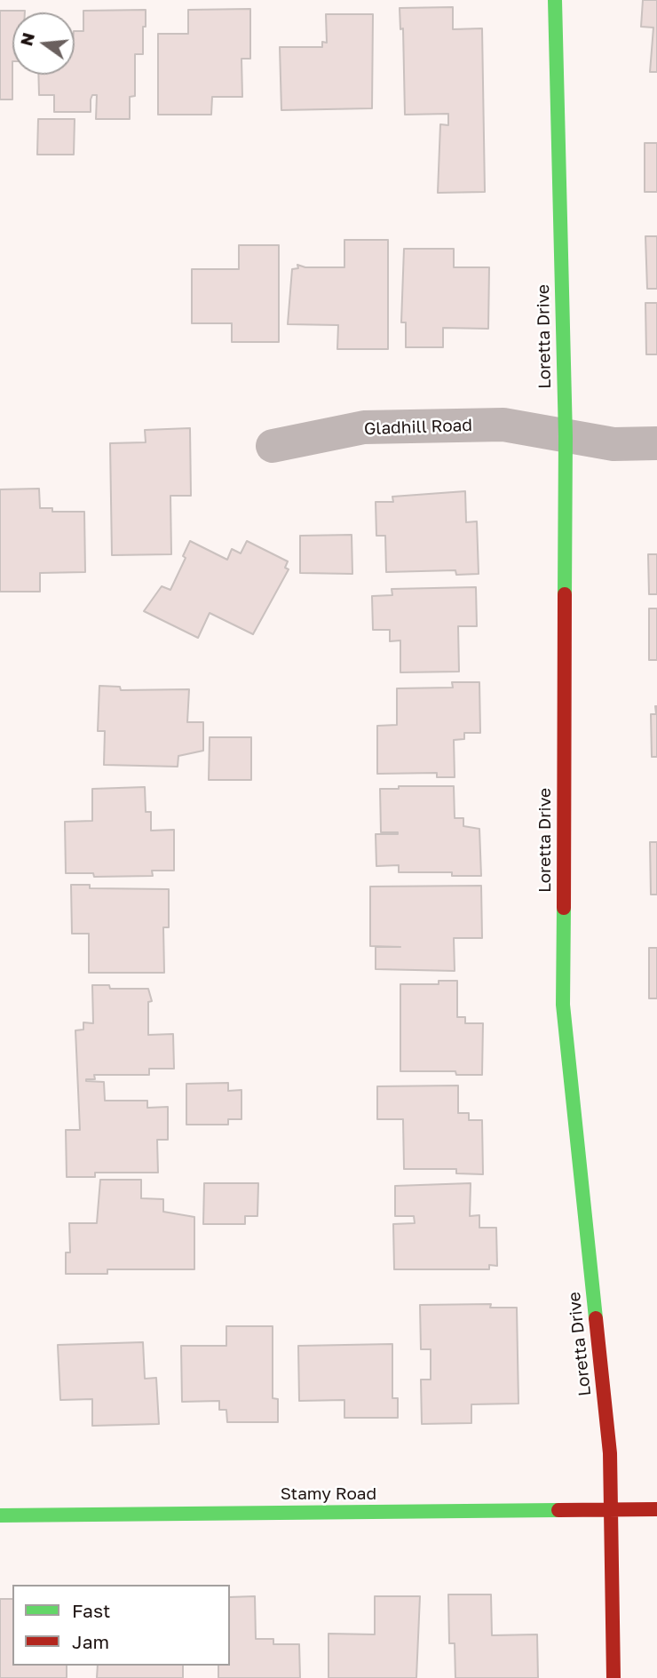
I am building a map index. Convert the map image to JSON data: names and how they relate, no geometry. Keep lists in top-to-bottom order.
{
  "streets": {
    "street": ["Loretta Drive", "Gladhill Road", "Stamy Road"]
  },
  "crossings": [
    ["Loretta Drive", "Gladhill Road"],
    ["Loretta Drive", "Stamy Road"]
  ],
  "legend": ["Fast", "Jam"],
  "north": "left"
}
